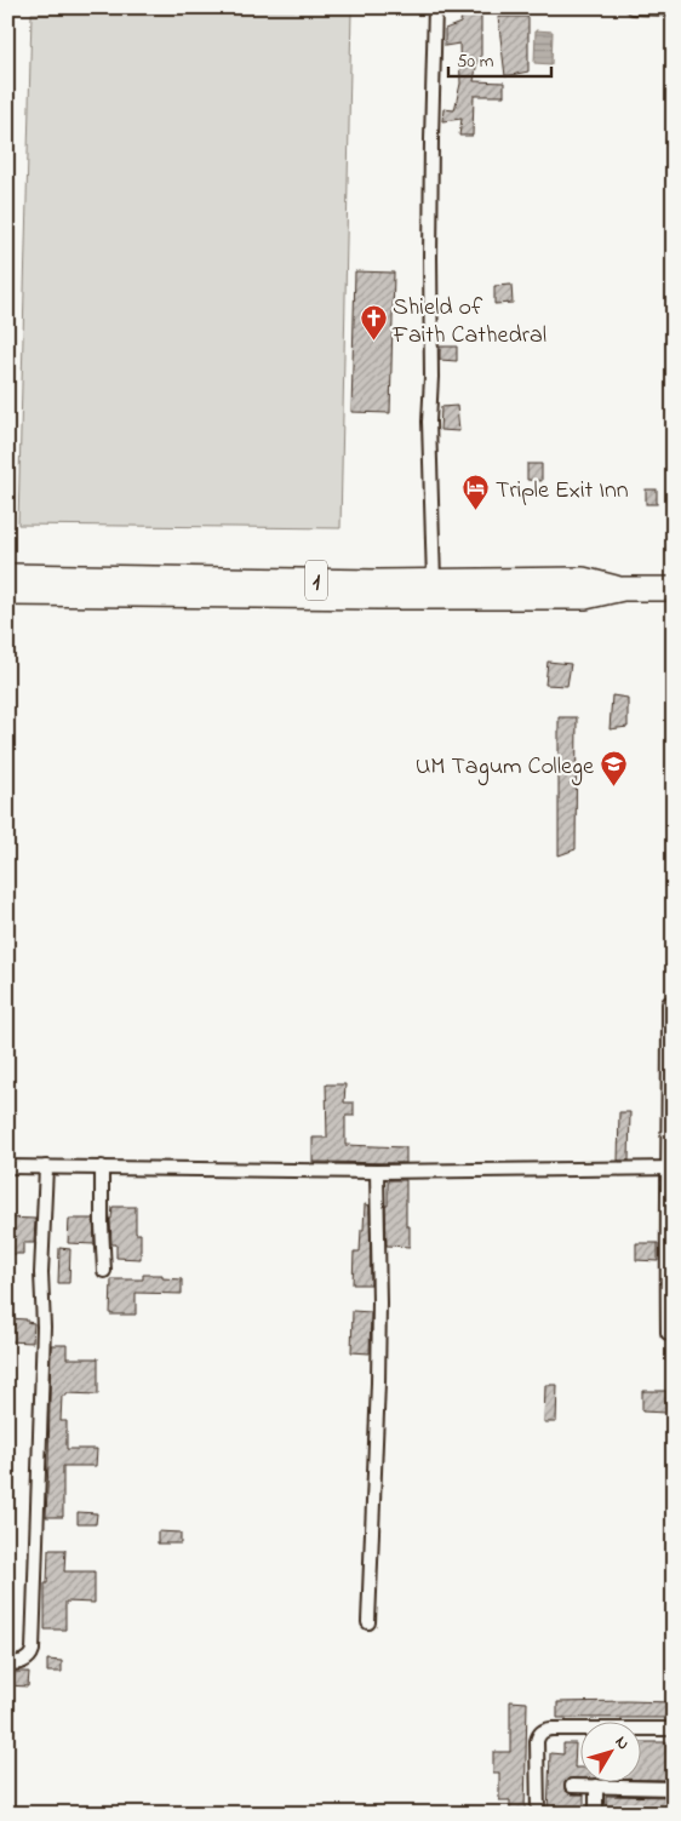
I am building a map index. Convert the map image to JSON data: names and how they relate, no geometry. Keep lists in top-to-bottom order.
{
  "streets": {
    "highway": ["1"]
  },
  "places": {
    "church": ["Shield of Faith Cathedral"],
    "hotel": ["Triple Exit Inn"],
    "school or university": ["UM Tagum College"]
  },
  "scale_bar": "50 m",
  "north": "top right"
}
